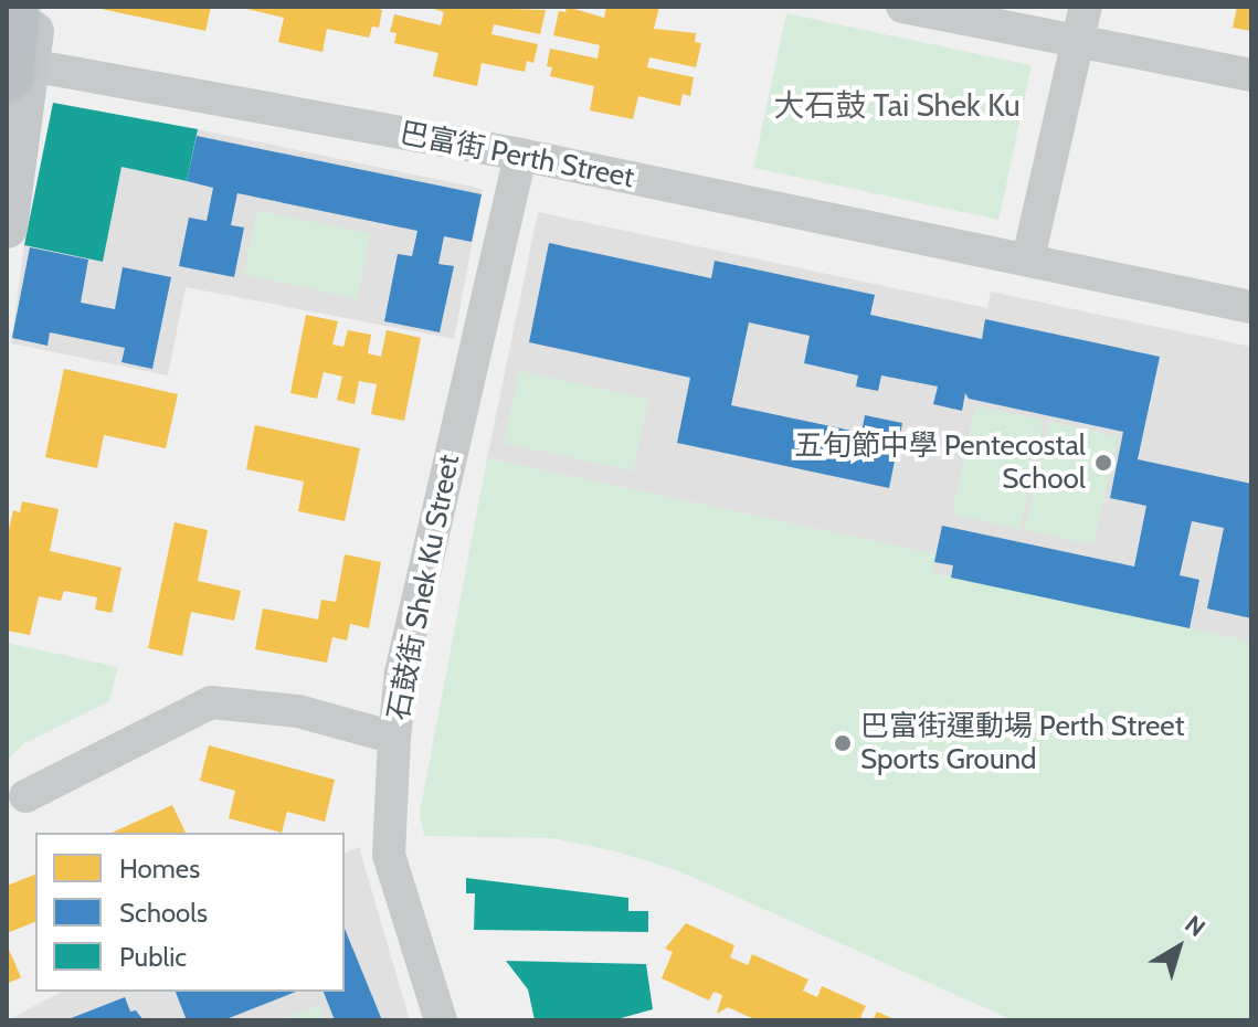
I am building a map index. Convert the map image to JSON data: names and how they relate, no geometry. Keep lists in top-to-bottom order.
{
  "streets": {
    "street": ["巴富街 Perth Street", "石鼓街 Shek Ku Street"]
  },
  "crossings": [
    ["巴富街 Perth Street", "石鼓街 Shek Ku Street"]
  ],
  "districts": ["大石鼓 Tai Shek Ku"],
  "places": ["五旬節中學 Pentecostal School", "巴富街運動場 Perth Street Sports Ground"],
  "legend": ["Homes", "Schools", "Public"],
  "north": "top right"
}
